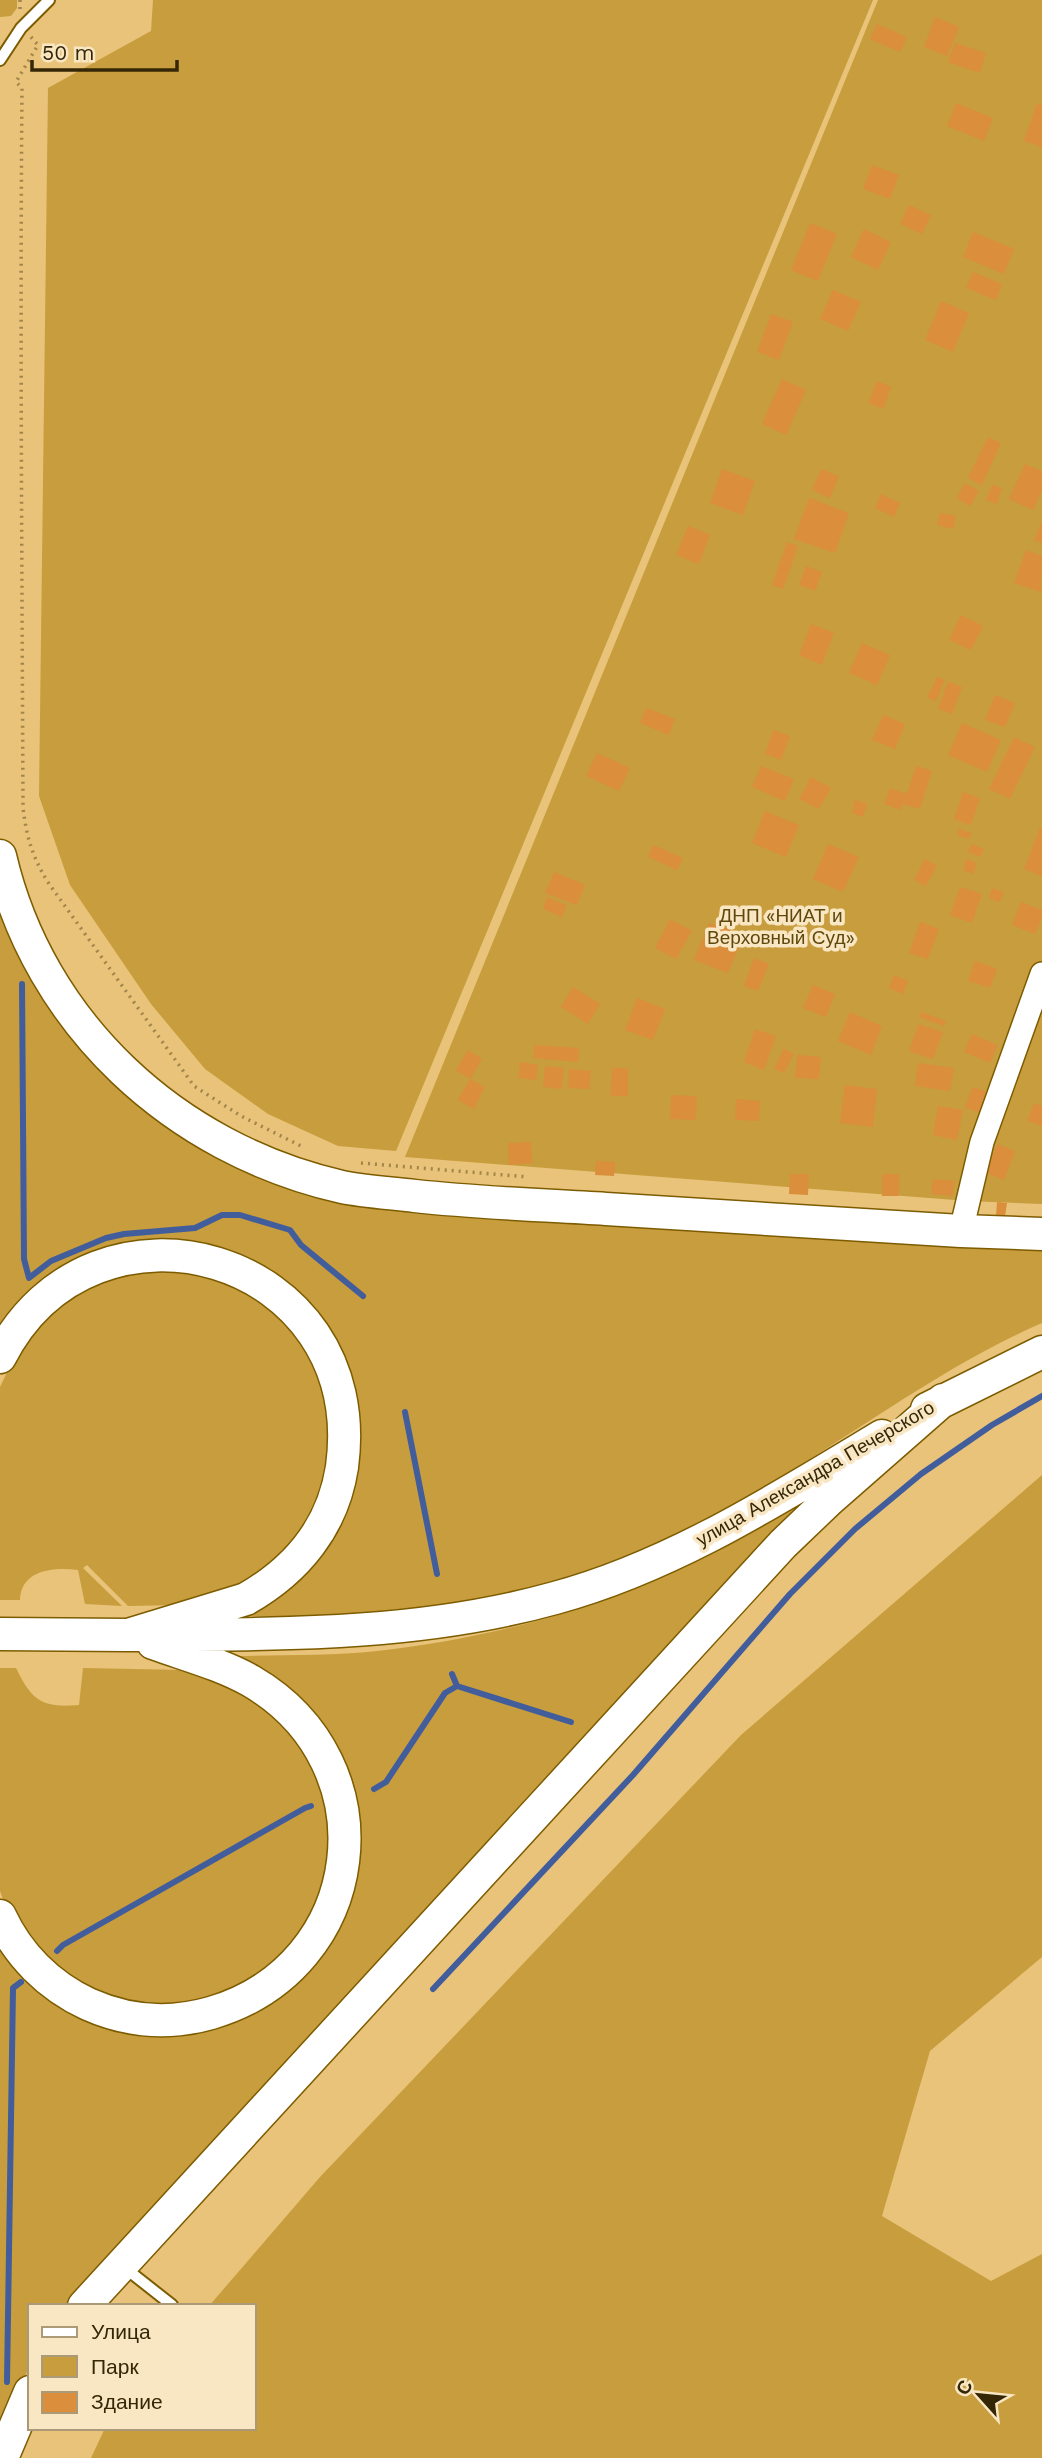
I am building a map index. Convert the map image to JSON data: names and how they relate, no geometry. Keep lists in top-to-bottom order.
{
  "streets": {
    "main road": ["улица Александра Печерского"]
  },
  "parks": ["ДНП «НИАТ и Верховный Суд»"],
  "legend": ["Улица", "Парк", "Здание"],
  "scale_bar": "50 m",
  "north": "top left"
}
